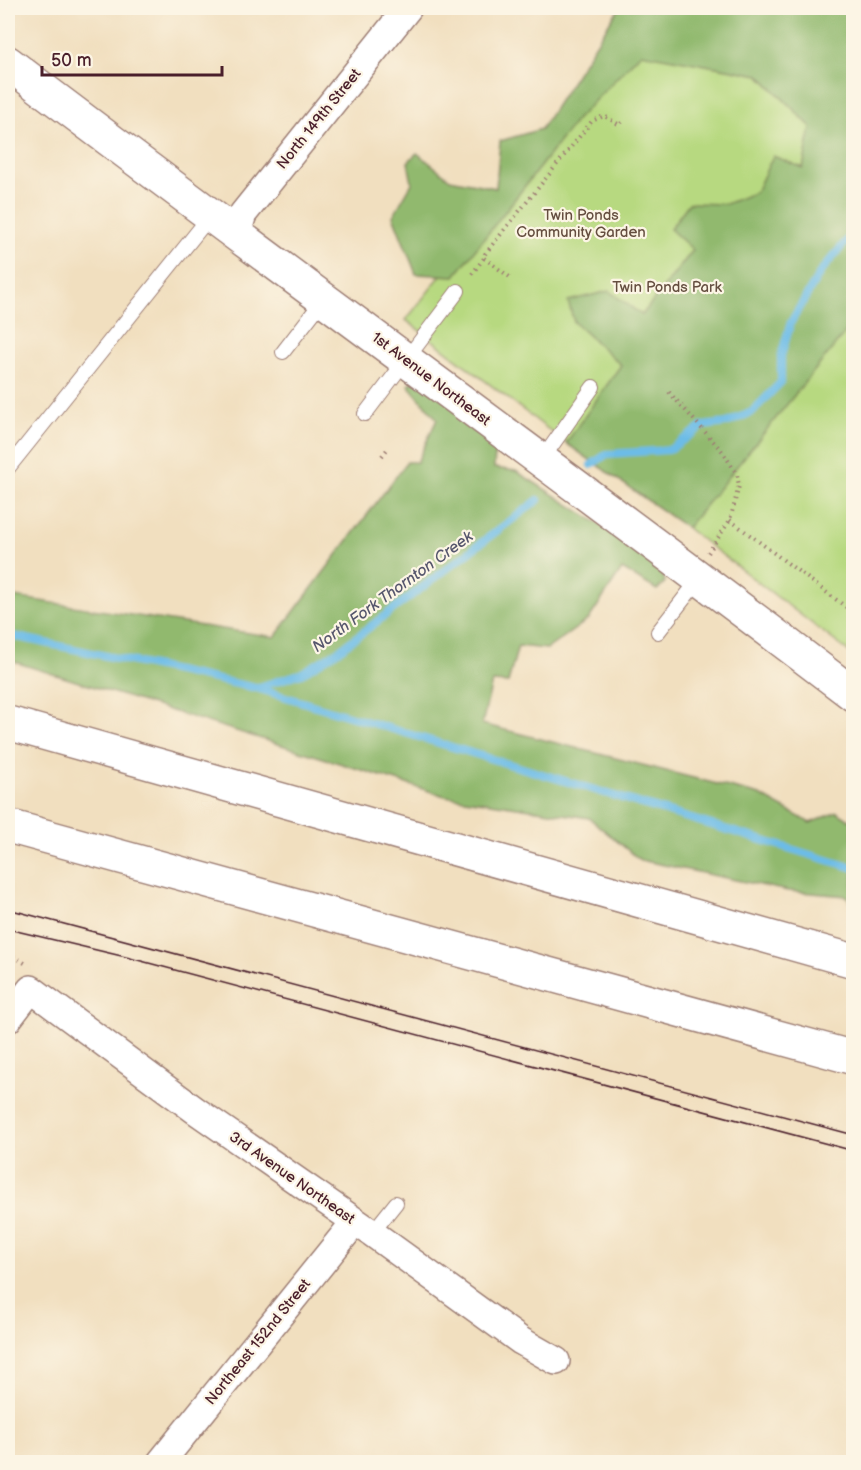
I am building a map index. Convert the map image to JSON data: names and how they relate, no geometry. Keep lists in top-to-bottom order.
{
  "streets": {
    "main road": ["1st Avenue Northeast"],
    "street": ["North 149th Street", "3rd Avenue Northeast", "Northeast 152nd Street"]
  },
  "crossings": [
    ["North 149th Street", "1st Avenue Northeast"],
    ["3rd Avenue Northeast", "Northeast 152nd Street"]
  ],
  "water": ["North Fork Thornton Creek"],
  "parks": ["Twin Ponds Community Garden", "Twin Ponds Park"],
  "scale_bar": "50 m"
}
